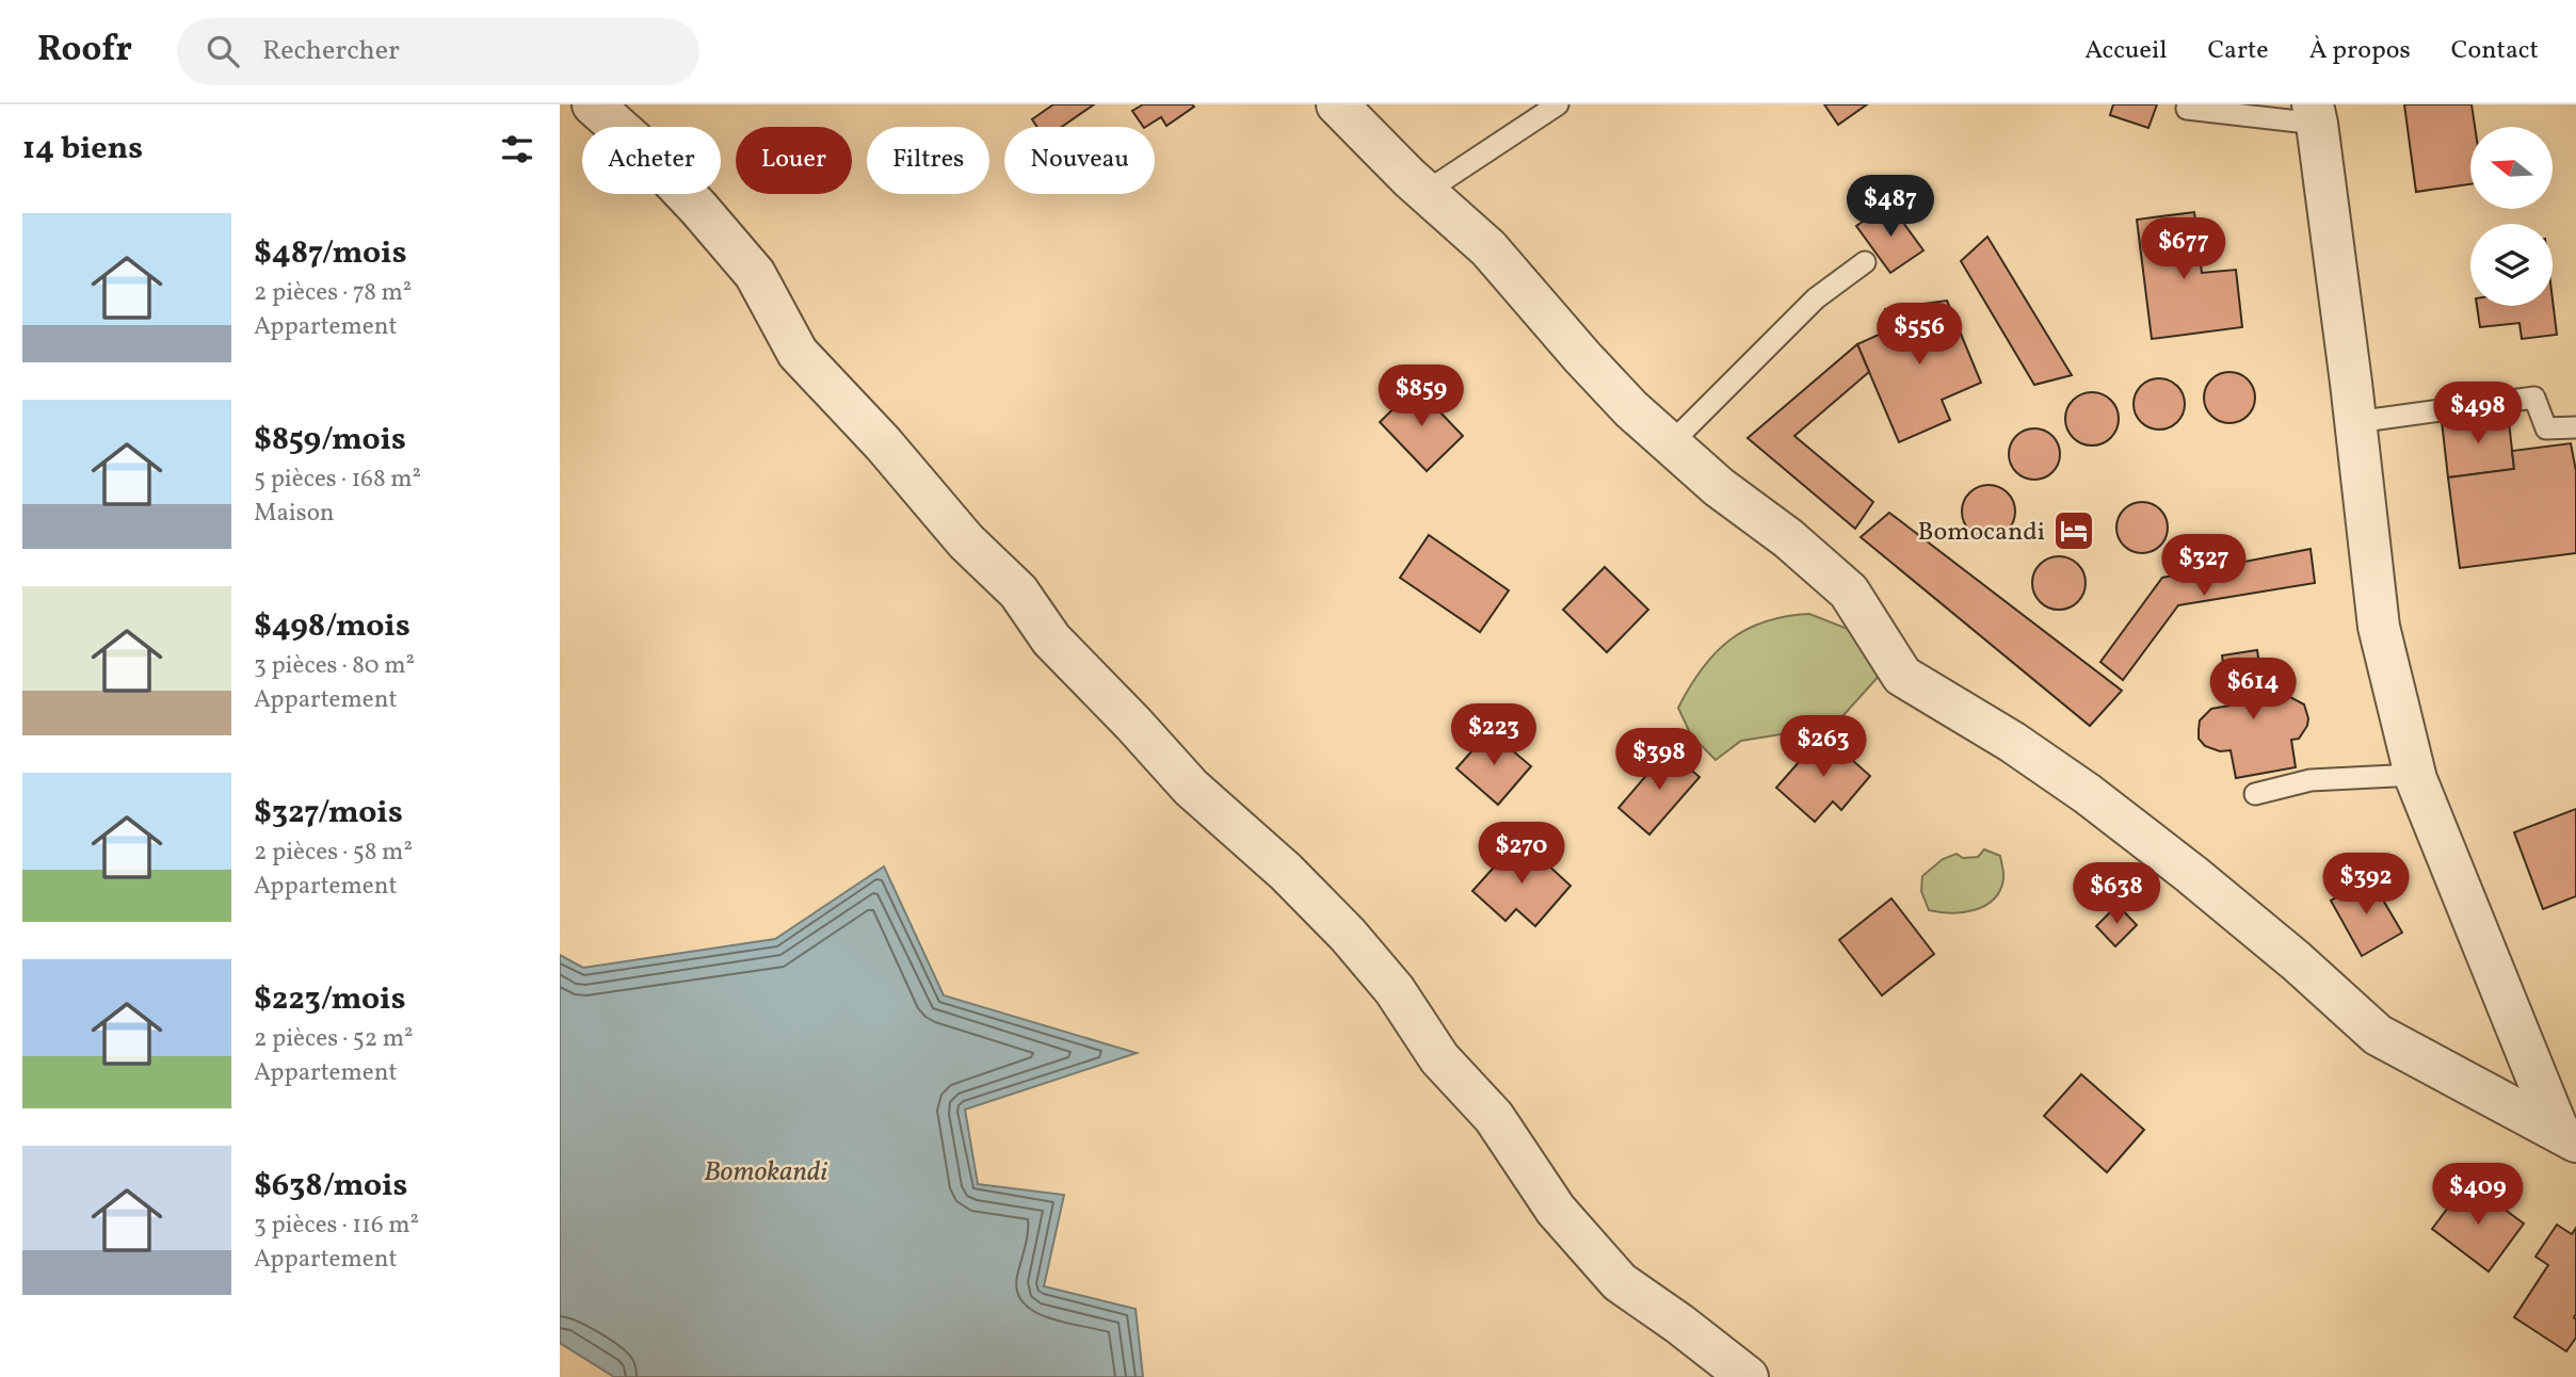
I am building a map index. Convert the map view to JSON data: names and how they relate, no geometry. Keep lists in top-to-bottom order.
{
  "water": ["Bomokandi"],
  "places": {
    "hotel": ["Bomocandi"]
  },
  "north": "left",
  "page": {
    "header": "Roofr",
    "search": "Rechercher",
    "nav": [
      "Accueil",
      "Carte",
      "À propos",
      "Contact"
    ],
    "heading": "14 biens",
    "chip": [
      "Acheter",
      "Louer",
      "Filtres",
      "Nouveau"
    ],
    "price": [
      "$487",
      "$677",
      "$556",
      "$859",
      "$498",
      "$327",
      "$614",
      "$223",
      "$263",
      "$398",
      "$270",
      "$392",
      "$638",
      "$409"
    ],
    "list": [
      {
        "name": "$487/mois",
        "note": "2 pièces · 78 m² · Appartement"
      },
      {
        "name": "$859/mois",
        "note": "5 pièces · 168 m² · Maison"
      },
      {
        "name": "$498/mois",
        "note": "3 pièces · 80 m² · Appartement"
      },
      {
        "name": "$327/mois",
        "note": "2 pièces · 58 m² · Appartement"
      },
      {
        "name": "$223/mois",
        "note": "2 pièces · 52 m² · Appartement"
      },
      {
        "name": "$638/mois",
        "note": "3 pièces · 116 m² · Appartement"
      }
    ]
  }
}
